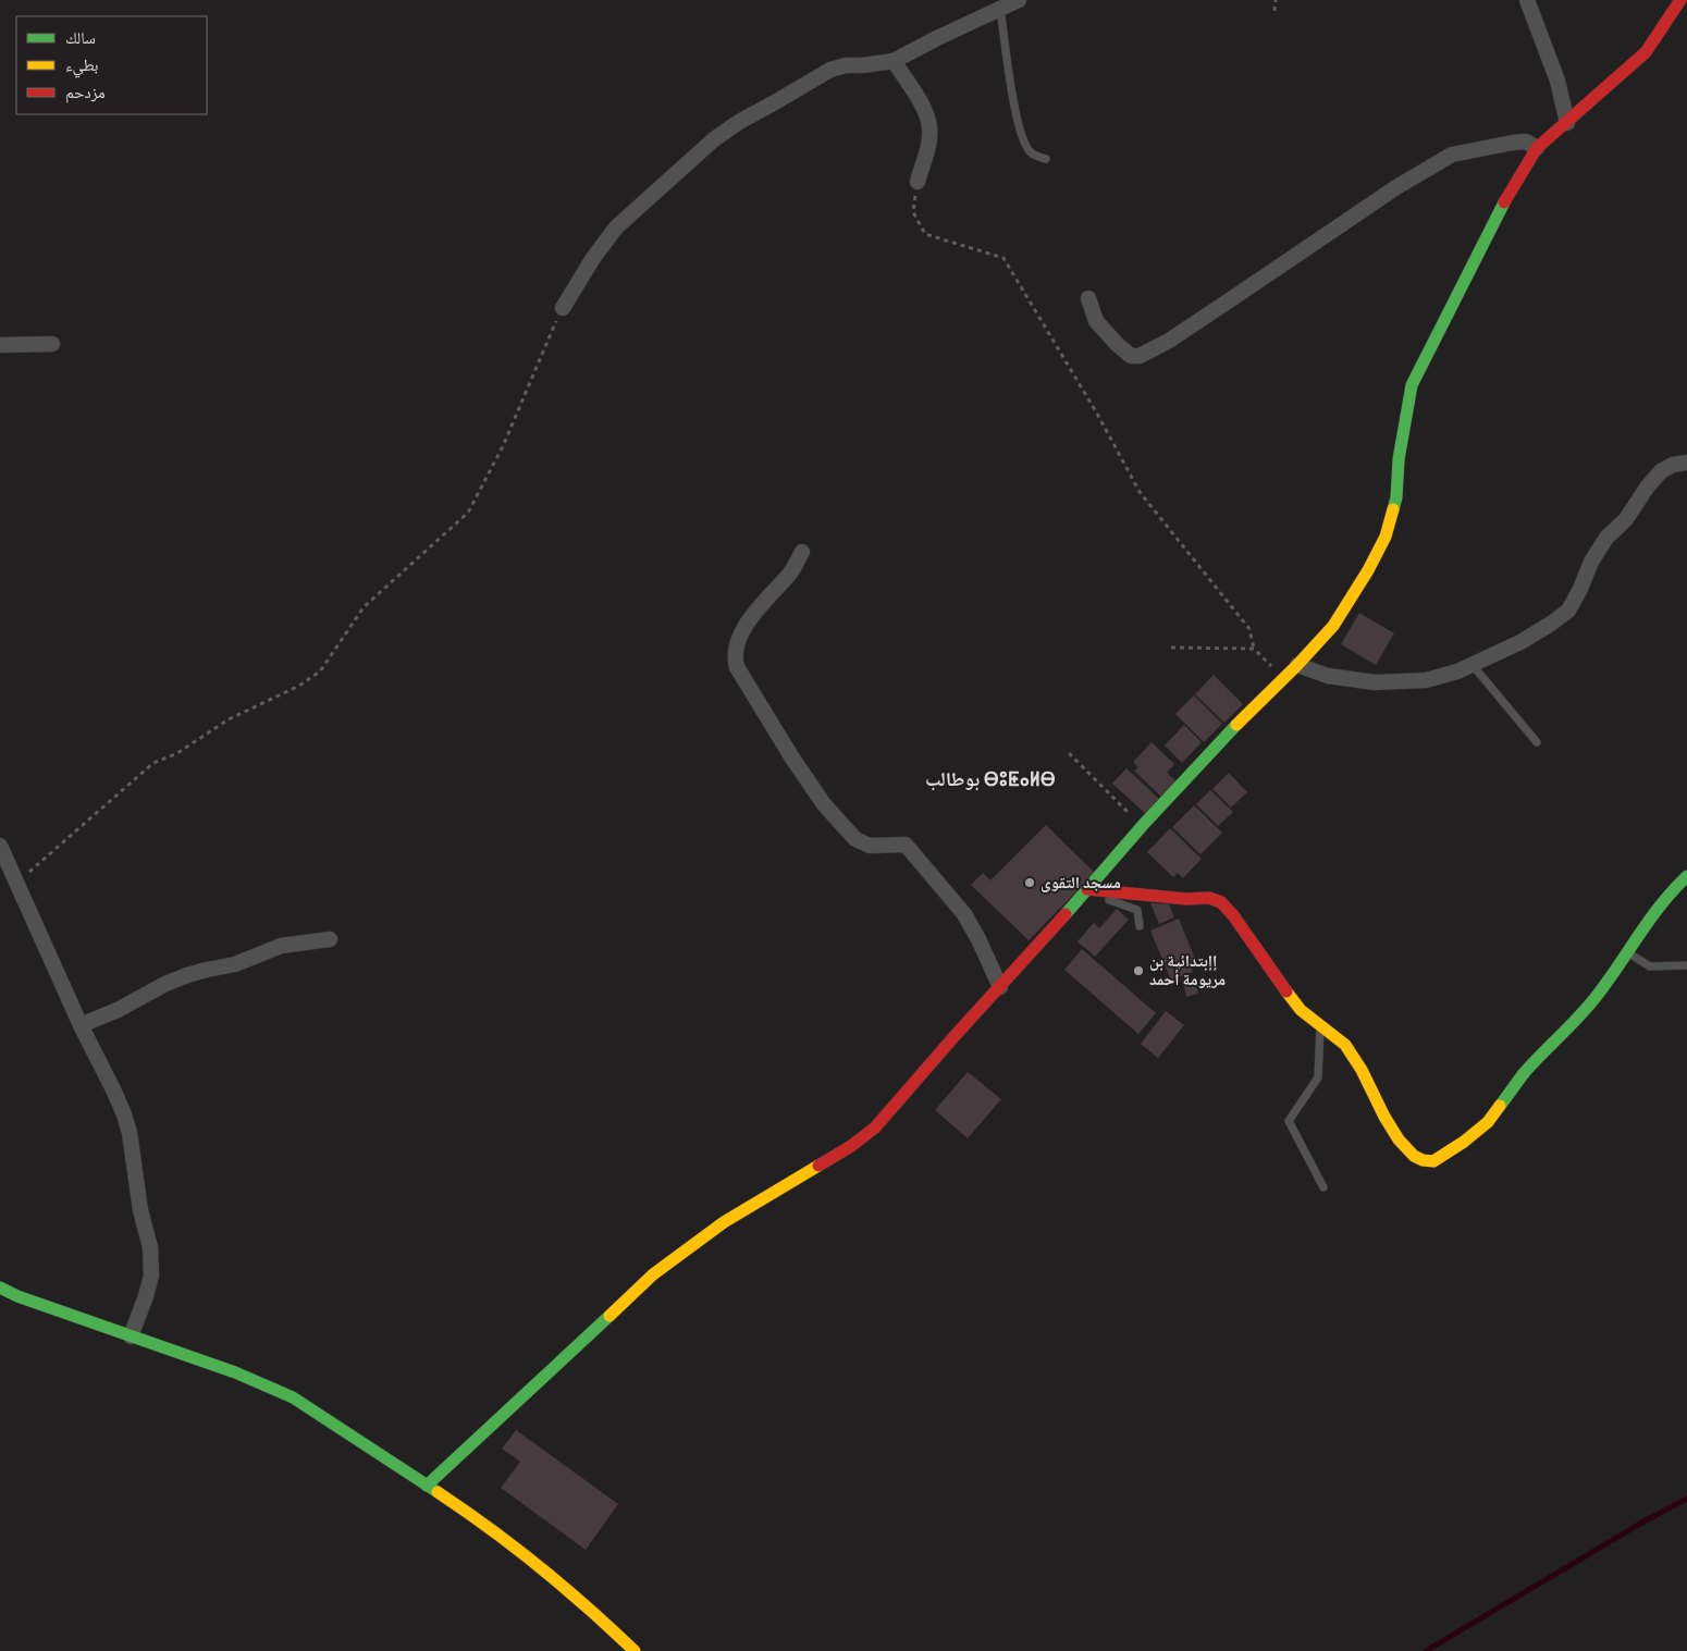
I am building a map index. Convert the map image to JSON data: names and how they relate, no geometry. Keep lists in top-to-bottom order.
{
  "districts": ["بوطالب ⴱⵓⵟⴰⵍⴱ"],
  "places": ["مسجد التقوى", "إإبتدائية بن مريومة أحمد"],
  "legend": ["سالك", "بطيء", "مزدحم"]
}
